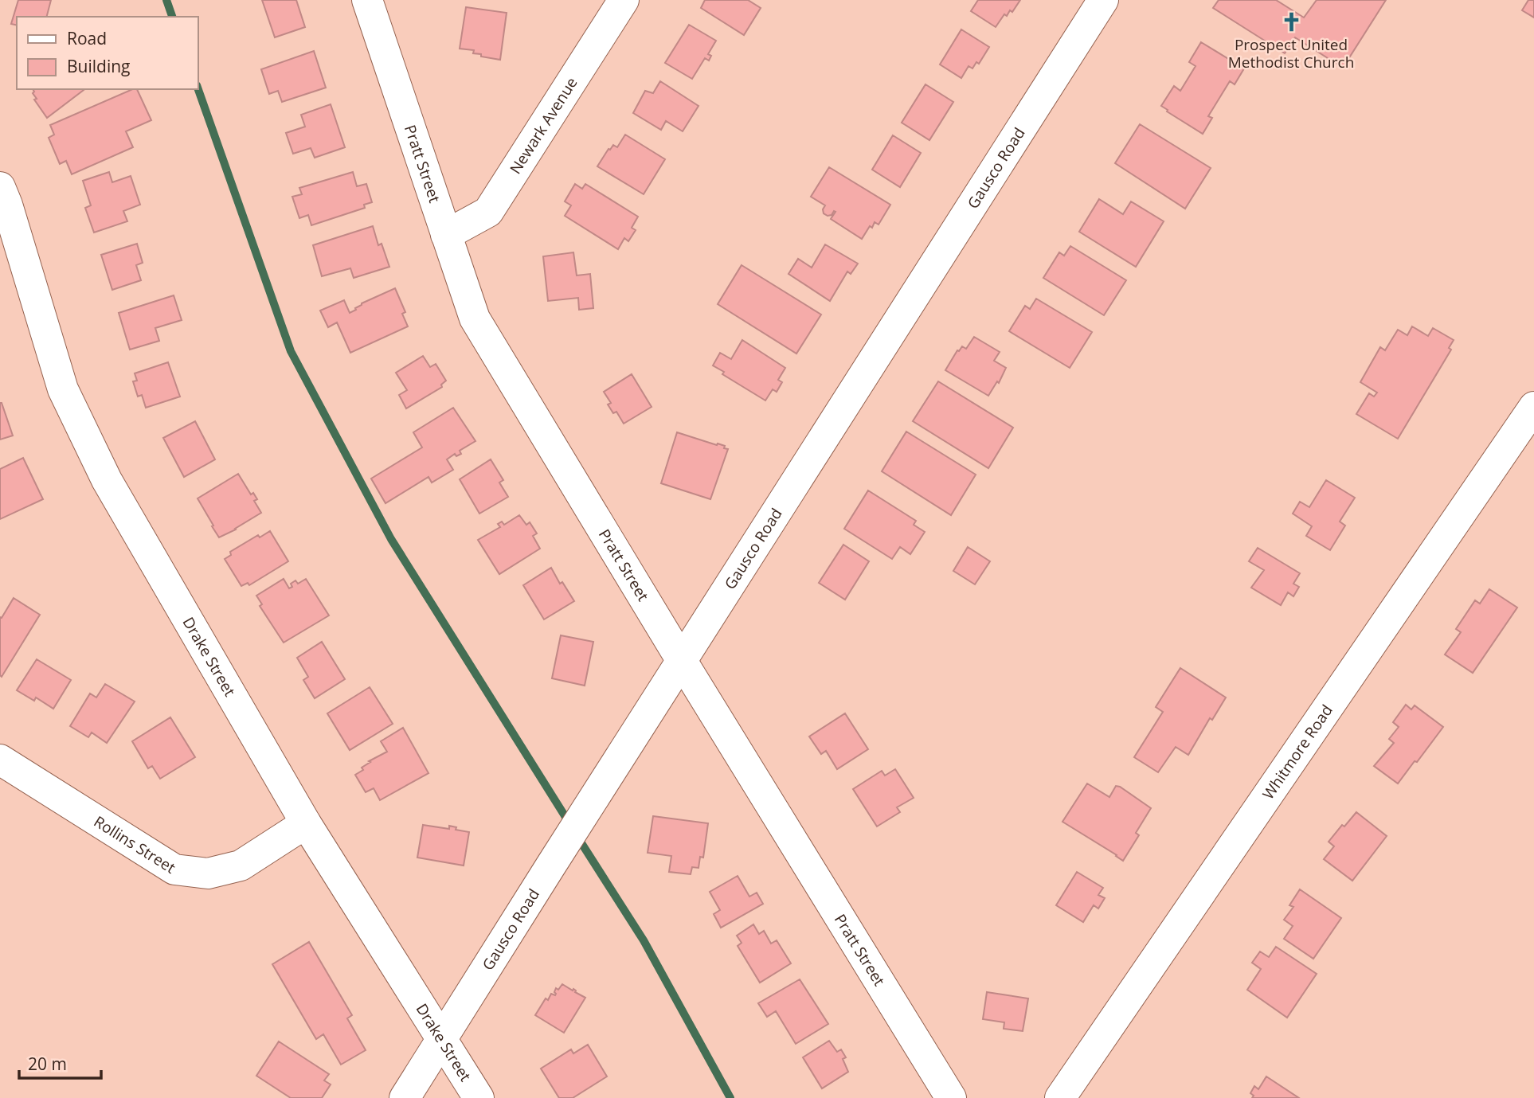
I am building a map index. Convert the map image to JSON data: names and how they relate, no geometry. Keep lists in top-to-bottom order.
{
  "streets": {
    "street": [
      "Newark Avenue",
      "Pratt Street",
      "Gausco Road",
      "Drake Street",
      "Whitmore Road",
      "Rollins Street"
    ]
  },
  "crossings": [
    ["Newark Avenue", "Pratt Street"],
    ["Pratt Street", "Gausco Road"],
    ["Gausco Road", "Drake Street"],
    ["Drake Street", "Rollins Street"]
  ],
  "places": {
    "church": ["Prospect United Methodist Church"]
  },
  "legend": ["Road", "Building"],
  "scale_bar": "20 m"
}
